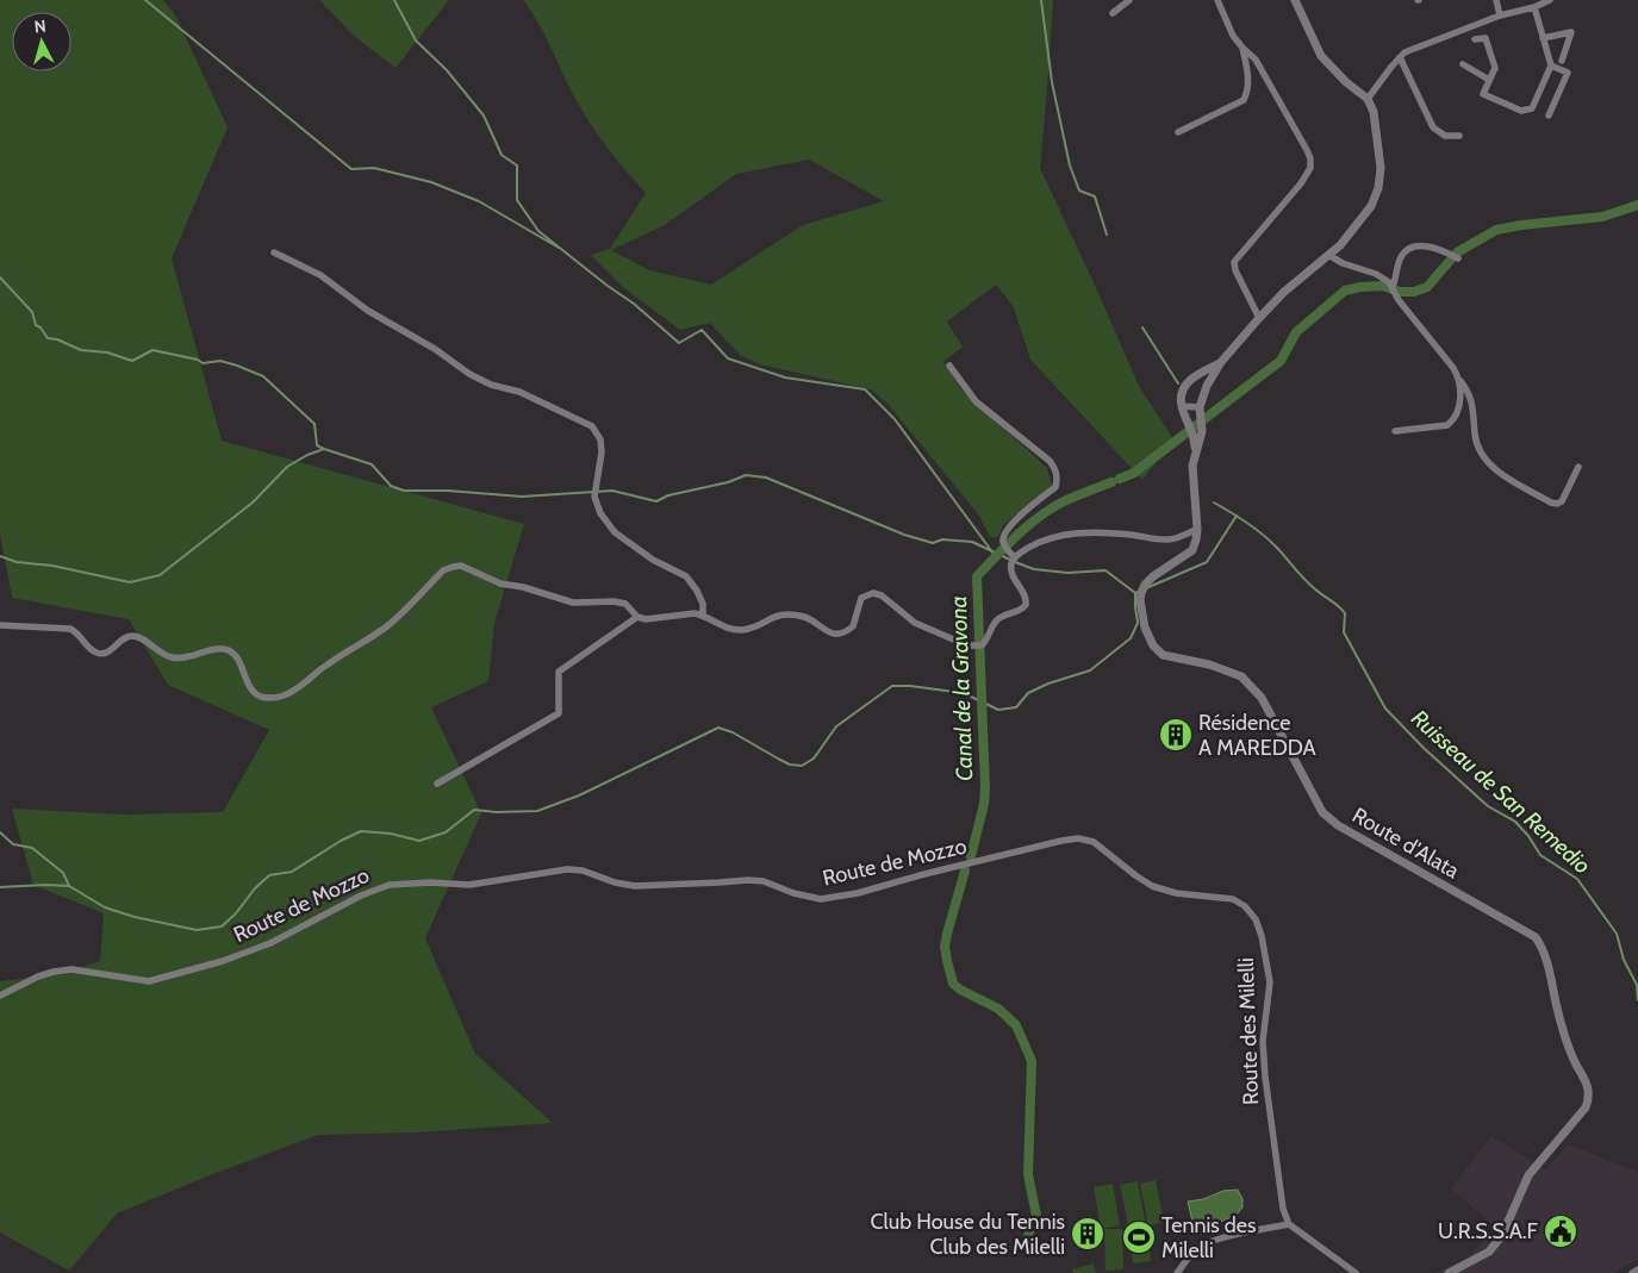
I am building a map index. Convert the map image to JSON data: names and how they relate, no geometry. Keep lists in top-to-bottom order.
{
  "streets": {
    "street": ["Route d'Alata", "Route de Mozzo", "Route des Milelli"]
  },
  "crossings": [
    ["Route de Mozzo", "Route des Milelli"]
  ],
  "water": ["Canal de la Gravona", "Ruisseau de San Remedio"],
  "places": {
    "building": ["Résidence A MAREDDA", "Club House du Tennis Club des Milelli"],
    "public building": ["U.R.S.S.A.F"],
    "sports": ["Tennis des Milelli"]
  },
  "north": "top"
}
